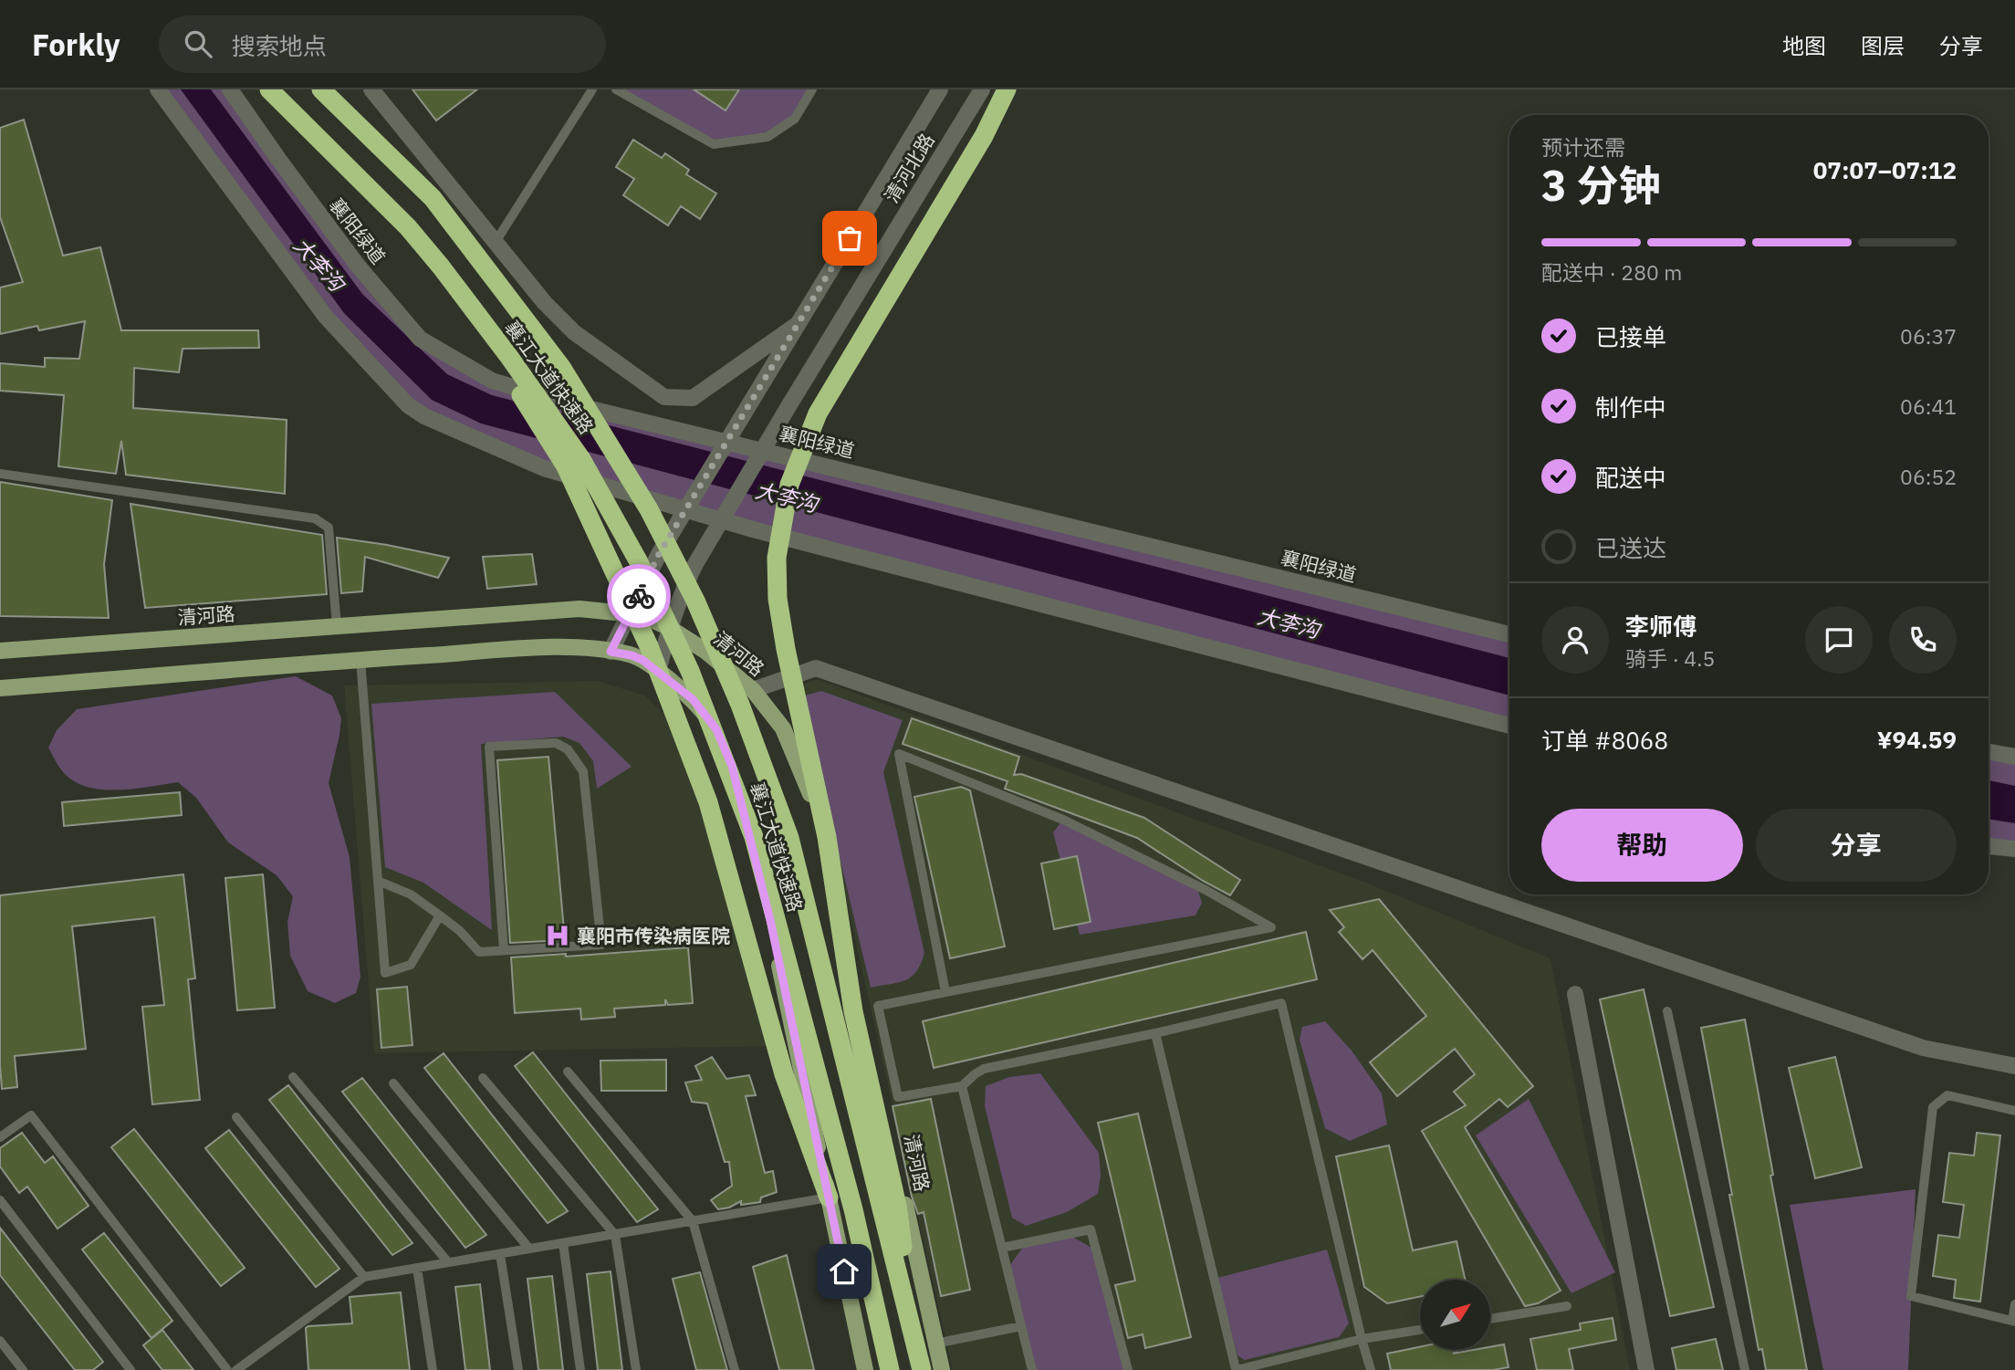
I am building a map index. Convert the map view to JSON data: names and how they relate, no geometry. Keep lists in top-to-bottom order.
{
  "streets": {
    "highway": ["襄江大道快速路"],
    "main road": ["清河路"],
    "street": ["清河北路", "襄阳绿道"]
  },
  "crossings": [
    ["清河北路", "清河路"],
    ["襄江大道快速路", "清河路"]
  ],
  "water": ["大李沟"],
  "places": {
    "hospital": ["襄阳市传染病医院"]
  },
  "north": "top right",
  "page": {
    "header": "Forkly",
    "search": "搜索地点",
    "nav": ["地图", "图层", "分享"],
    "heading": ["3 分钟", "预计还需", "07:07–07:12"],
    "panel": [
      "李师傅",
      "骑手 · 4.5",
      "订单 #8068",
      "¥94.59"
    ],
    "bar": "配送中 · 280 m",
    "list": [
      ["已接单", "06:37"],
      ["制作中", "06:41"],
      ["配送中", "06:52"],
      "已送达"
    ],
    "buttons": ["帮助", "分享"]
  }
}
